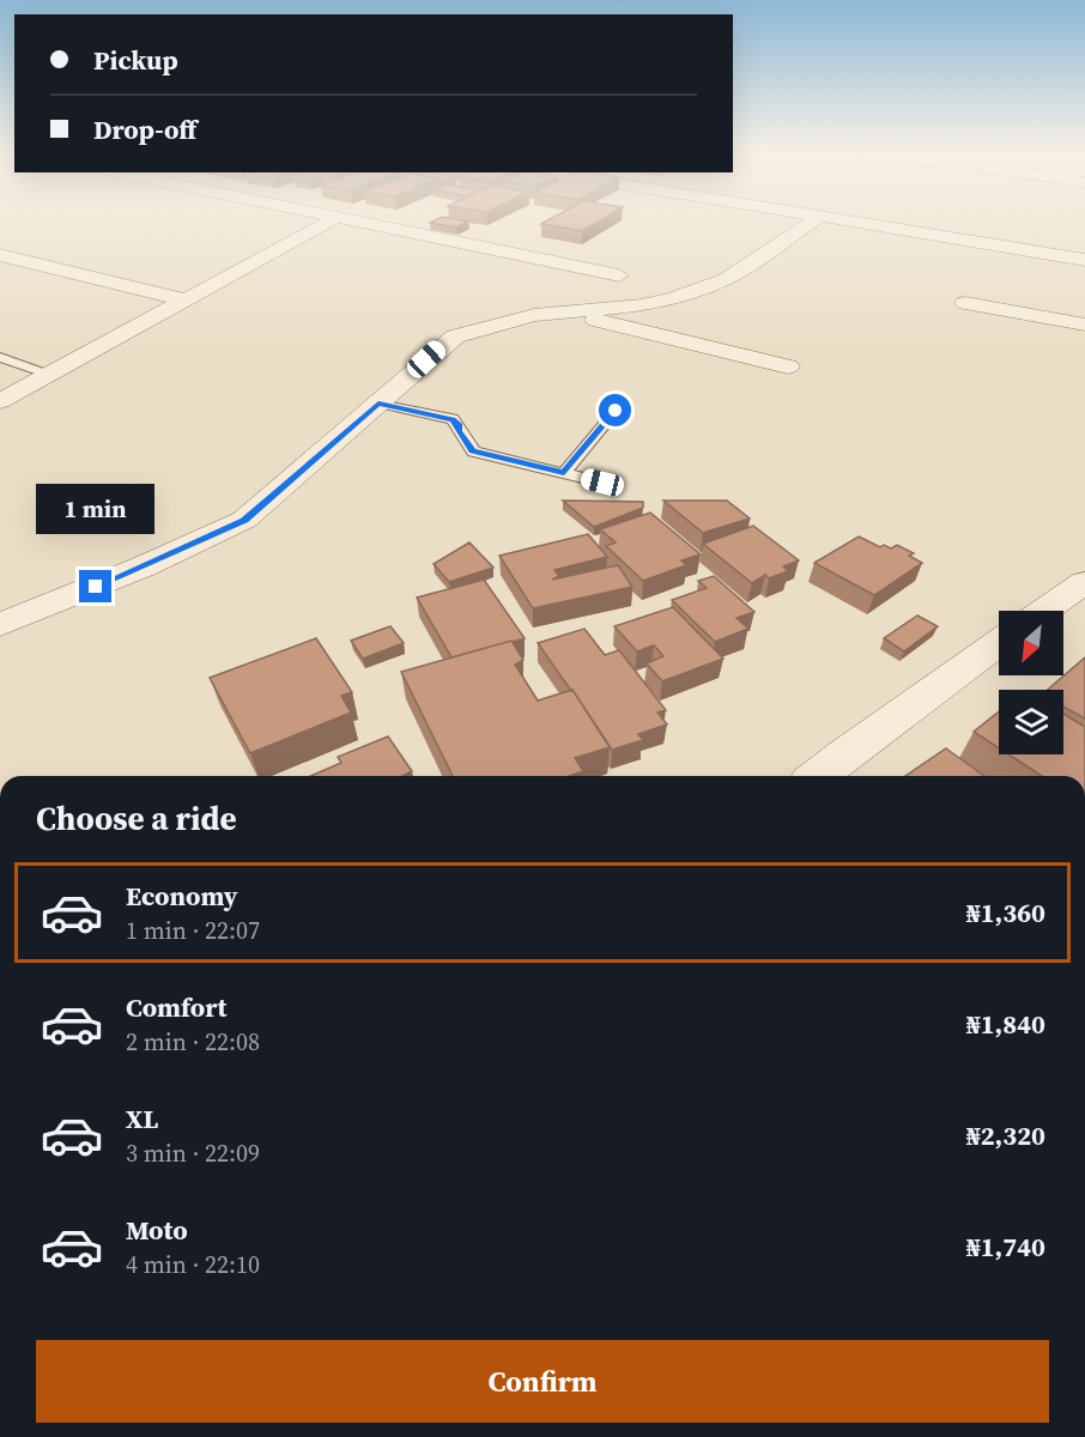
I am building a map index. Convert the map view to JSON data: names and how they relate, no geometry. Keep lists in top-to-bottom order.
{
  "north": "bottom left",
  "page": {
    "banner": ["Pickup", "Drop-off"],
    "bubble": "1 min",
    "heading": "Choose a ride",
    "list": [
      {
        "name": "Economy",
        "note": "1 min · 22:07",
        "value": "₦1,360"
      },
      {
        "name": "Comfort",
        "note": "2 min · 22:08",
        "value": "₦1,840"
      },
      {
        "name": "XL",
        "note": "3 min · 22:09",
        "value": "₦2,320"
      },
      {
        "name": "Moto",
        "note": "4 min · 22:10",
        "value": "₦1,740"
      }
    ],
    "buttons": "Confirm"
  }
}
